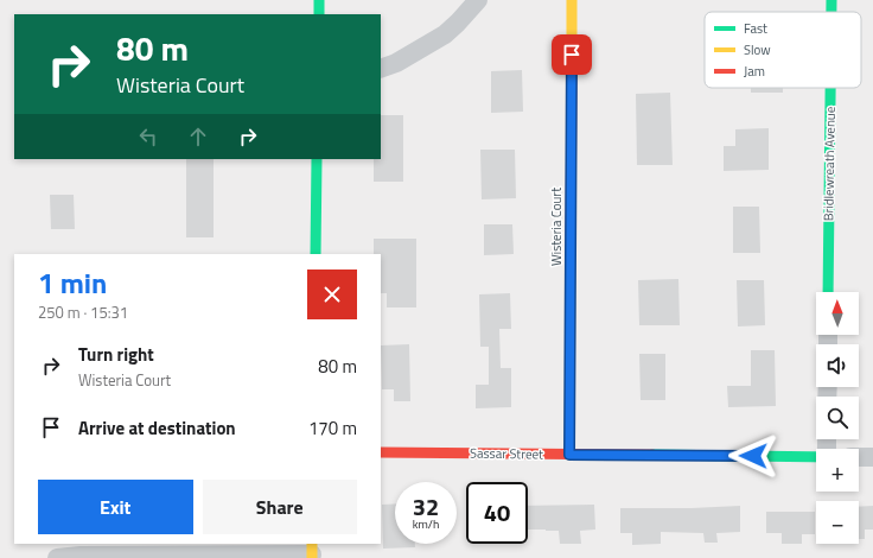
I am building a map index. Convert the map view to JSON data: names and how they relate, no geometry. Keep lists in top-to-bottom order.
{
  "streets": {
    "street": ["Bridlewreath Avenue", "Wisteria Court", "Sassar Street"]
  },
  "crossings": [
    ["Wisteria Court", "Sassar Street"]
  ],
  "legend": ["Fast", "Slow", "Jam"],
  "north": "top",
  "page": {
    "turn": ["80 m", "Wisteria Court"],
    "heading": ["1 min", "250 m · 15:31"],
    "map_buttons": ["+", "−"],
    "list": [
      {
        "name": "Turn right",
        "note": "Wisteria Court",
        "value": "80 m"
      },
      {
        "name": "Arrive at destination",
        "value": "170 m"
      }
    ],
    "buttons": ["Exit", "Share"],
    "speed": "32 km/h",
    "limit": "40"
  }
}
